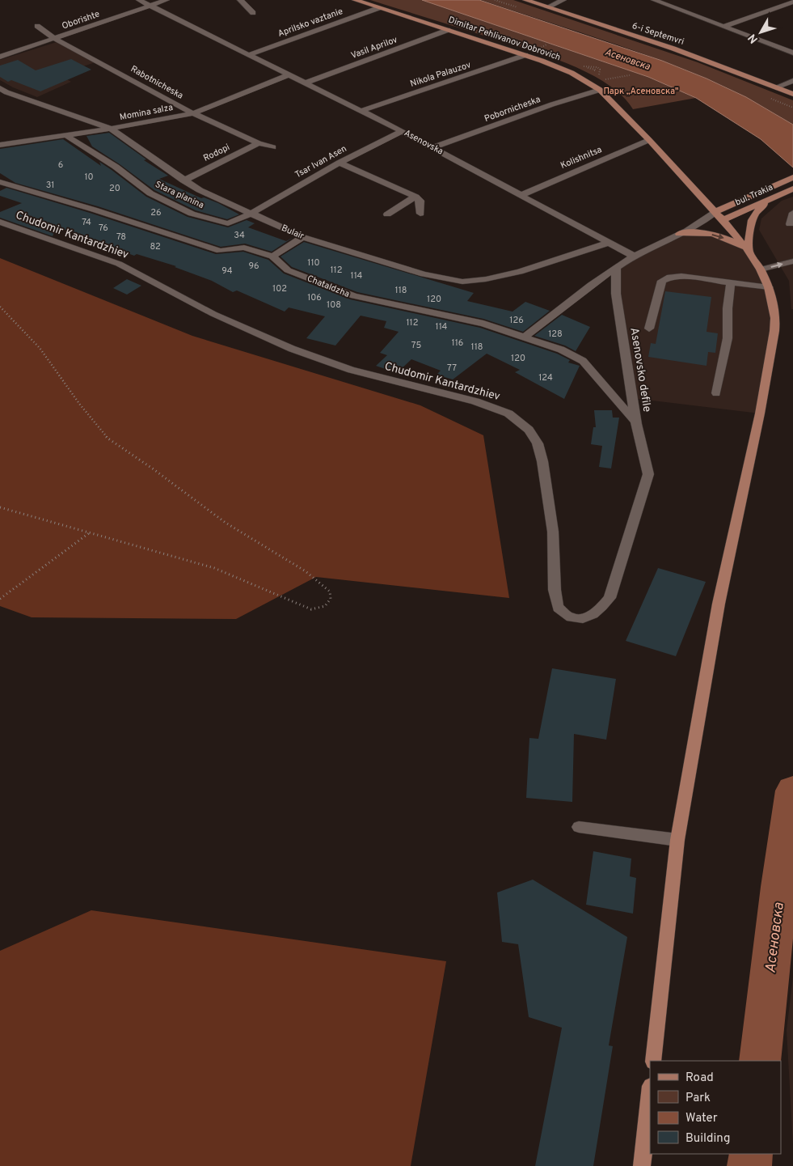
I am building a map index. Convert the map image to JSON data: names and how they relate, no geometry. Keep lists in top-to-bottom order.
{
  "streets": {
    "main road": ["6-i Septemvri", "Dimitar Pehlivanov Dobrovich", "bul. Trakia"],
    "street": [
      "Oborishte",
      "Aprilsko vaztanie",
      "Vasil Aprilov",
      "Nikola Palauzov",
      "Rabotnicheska",
      "Pobornicheska",
      "Momina salza",
      "Asenovska",
      "Rodopi",
      "Kolishnitsa",
      "Tsar Ivan Asen",
      "Stara planina",
      "Bulair",
      "Chudomir Kantardzhiev",
      "Chataldzha",
      "Asenovsko defile"
    ]
  },
  "crossings": [
    ["Oborishte", "Rabotnicheska"],
    ["Oborishte", "Asenovska"],
    ["Aprilsko vaztanie", "Dimitar Pehlivanov Dobrovich"],
    ["Aprilsko vaztanie", "Asenovska"],
    ["Dimitar Pehlivanov Dobrovich", "Vasil Aprilov"],
    ["Dimitar Pehlivanov Dobrovich", "Nikola Palauzov"],
    ["Dimitar Pehlivanov Dobrovich", "Pobornicheska"],
    ["Dimitar Pehlivanov Dobrovich", "Kolishnitsa"],
    ["Dimitar Pehlivanov Dobrovich", "bul. Trakia"],
    ["Vasil Aprilov", "Asenovska"],
    ["Nikola Palauzov", "Asenovska"],
    ["Rabotnicheska", "Momina salza"],
    ["Rabotnicheska", "Rodopi"],
    ["Pobornicheska", "Asenovska"],
    ["Momina salza", "Asenovska"],
    ["Momina salza", "Stara planina"],
    ["Momina salza", "Bulair"],
    ["Asenovska", "Kolishnitsa"],
    ["Asenovska", "Tsar Ivan Asen"],
    ["Asenovska", "Bulair"],
    ["Rodopi", "Bulair"],
    ["Tsar Ivan Asen", "Stara planina"],
    ["Tsar Ivan Asen", "Bulair"],
    ["Stara planina", "Bulair"],
    ["Chudomir Kantardzhiev", "Asenovsko defile"],
    ["Chataldzha", "Asenovsko defile"]
  ],
  "water": ["Асеновска"],
  "parks": ["Парк „Асеновска\""],
  "house_numbers": [
    "6",
    "10",
    "31",
    "20",
    "26",
    "74",
    "76",
    "34",
    "78",
    "82",
    "110",
    "96",
    "112",
    "94",
    "114",
    "102",
    "118",
    "106",
    "120",
    "108",
    "126",
    "112",
    "114",
    "128",
    "116",
    "75",
    "118",
    "120",
    "77",
    "124"
  ],
  "legend": [
    "Road",
    "Park",
    "Water",
    "Building"
  ],
  "north": "bottom left"
}
